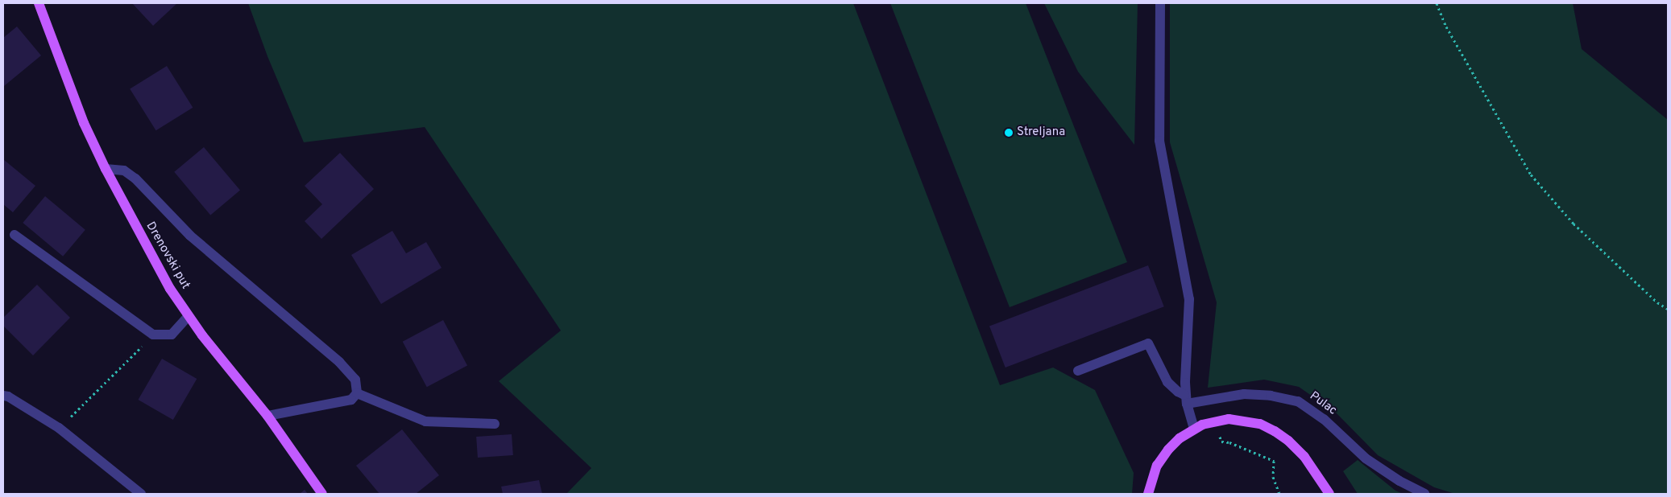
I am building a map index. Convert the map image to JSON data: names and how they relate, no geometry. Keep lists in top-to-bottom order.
{
  "streets": {
    "main road": ["Drenovski put"],
    "street": ["Pulac"]
  },
  "places": ["Streljana"]
}
